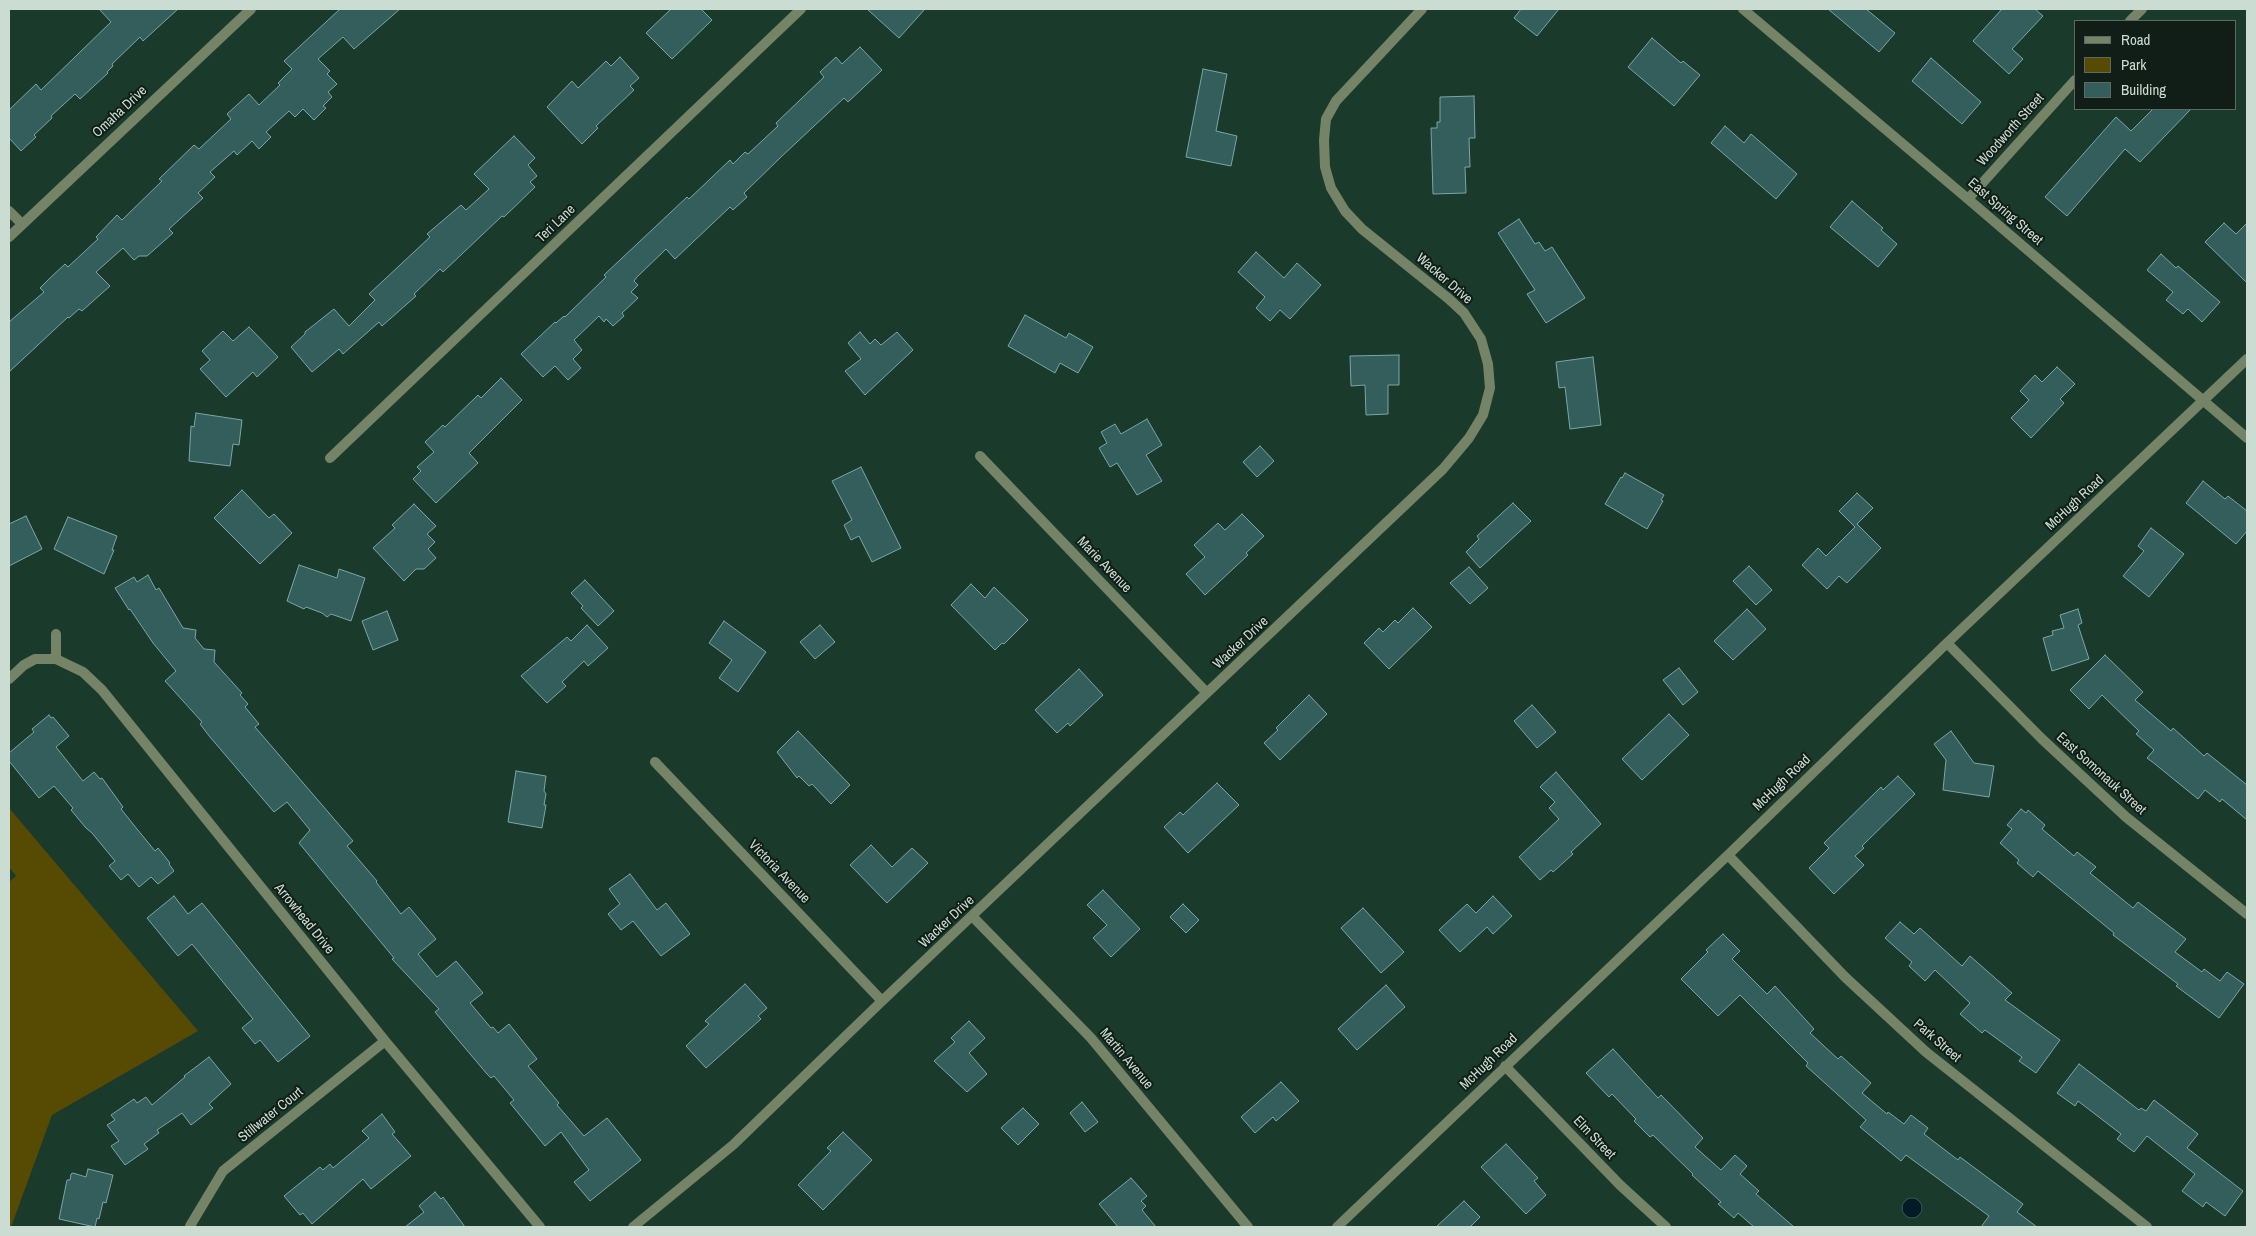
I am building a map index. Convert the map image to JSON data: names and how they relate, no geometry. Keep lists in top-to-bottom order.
{
  "streets": {
    "street": [
      "Omaha Drive",
      "Woodworth Street",
      "East Spring Street",
      "Teri Lane",
      "Wacker Drive",
      "McHugh Road",
      "Marie Avenue",
      "East Somonauk Street",
      "Victoria Avenue",
      "Arrowhead Drive",
      "Park Street",
      "Martin Avenue",
      "Stillwater Court",
      "Elm Street"
    ]
  },
  "crossings": [
    ["Woodworth Street", "East Spring Street"],
    ["East Spring Street", "McHugh Road"],
    ["Wacker Drive", "Marie Avenue"],
    ["Wacker Drive", "Victoria Avenue"],
    ["Wacker Drive", "Martin Avenue"],
    ["McHugh Road", "East Somonauk Street"],
    ["McHugh Road", "Park Street"],
    ["McHugh Road", "Elm Street"],
    ["Arrowhead Drive", "Stillwater Court"]
  ],
  "legend": ["Road", "Park", "Building"]
}
